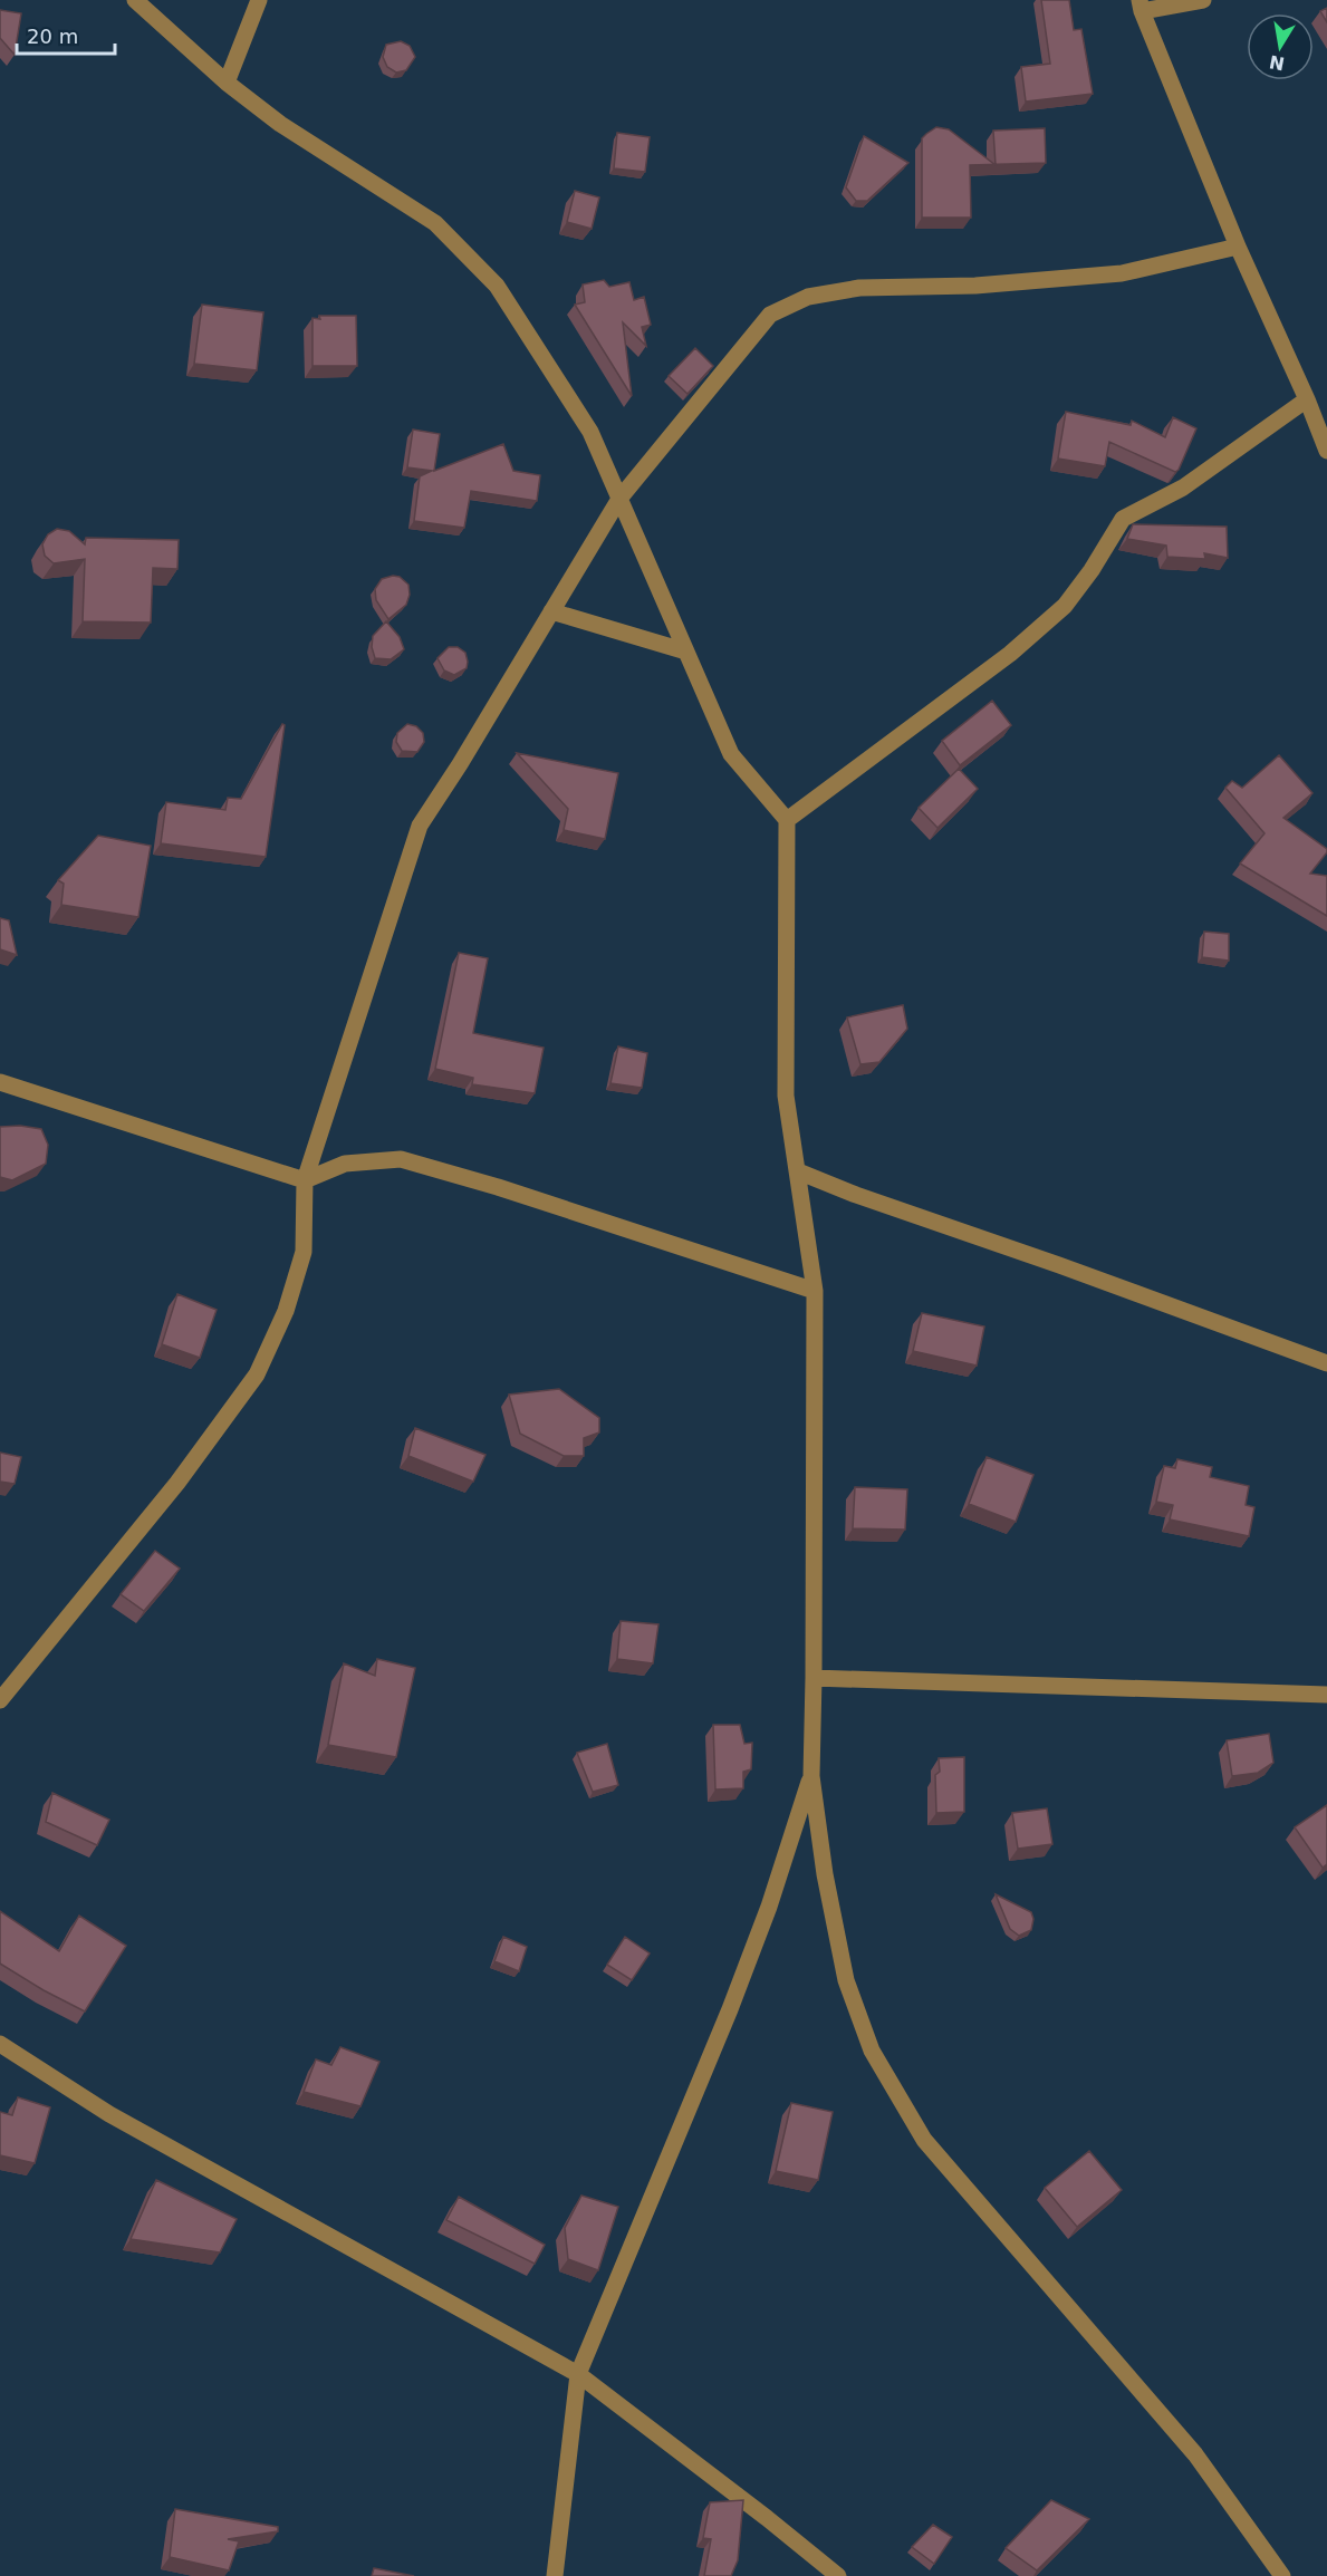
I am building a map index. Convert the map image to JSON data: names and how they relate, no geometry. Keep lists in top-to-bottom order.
{
  "scale_bar": "20 m",
  "north": "bottom"
}
